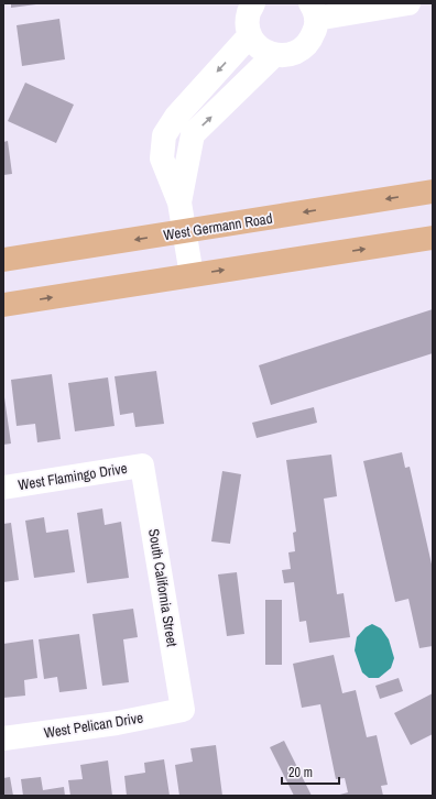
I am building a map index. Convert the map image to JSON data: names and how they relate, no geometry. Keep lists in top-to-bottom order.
{
  "streets": {
    "main road": ["West Germann Road"],
    "street": ["West Flamingo Drive", "South California Street", "West Pelican Drive"]
  },
  "crossings": [
    ["West Flamingo Drive", "South California Street"],
    ["South California Street", "West Pelican Drive"]
  ],
  "scale_bar": "20 m"
}
